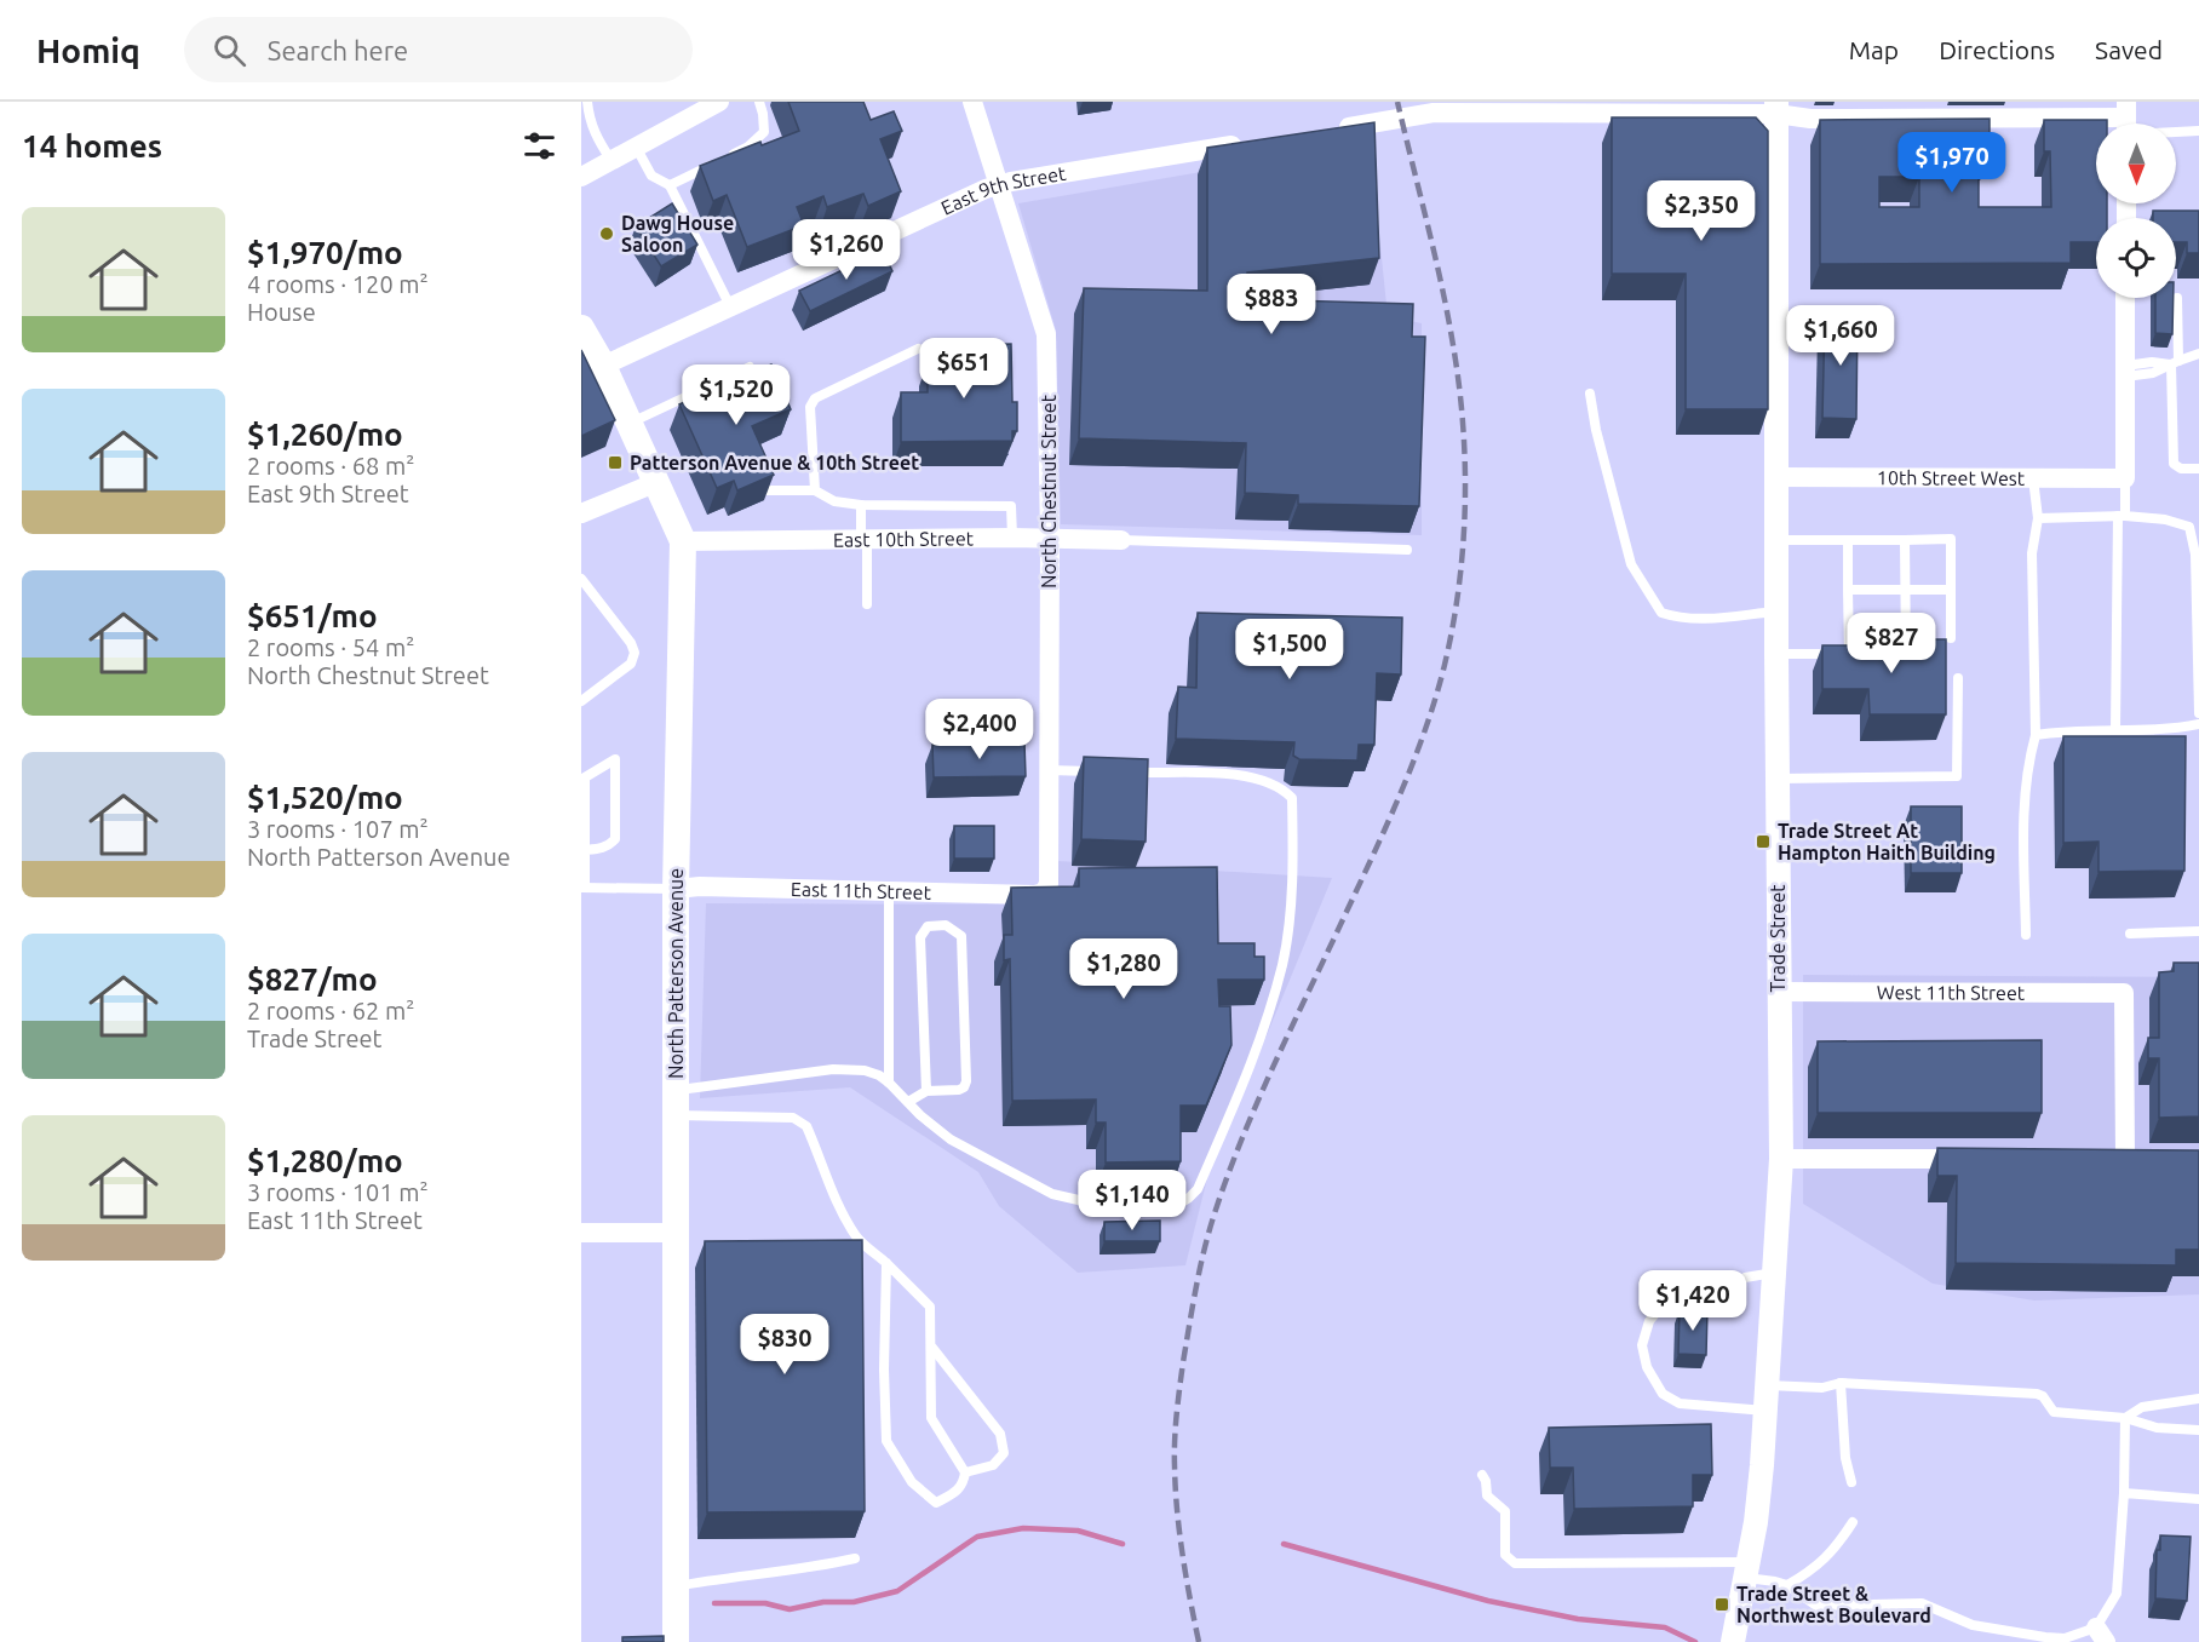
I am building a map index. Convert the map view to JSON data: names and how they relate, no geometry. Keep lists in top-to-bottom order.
{
  "streets": {
    "main road": ["North Patterson Avenue"],
    "street": [
      "East 9th Street",
      "10th Street West",
      "North Chestnut Street",
      "East 10th Street",
      "East 11th Street",
      "Trade Street",
      "West 11th Street"
    ]
  },
  "crossings": [
    ["East 9th Street", "North Chestnut Street"],
    ["East 9th Street", "North Patterson Avenue"],
    ["10th Street West", "Trade Street"],
    ["North Chestnut Street", "East 10th Street"],
    ["North Chestnut Street", "East 11th Street"],
    ["East 10th Street", "North Patterson Avenue"],
    ["East 11th Street", "North Patterson Avenue"],
    ["Trade Street", "West 11th Street"]
  ],
  "places": {
    "other": ["Dawg House Saloon"],
    "transit": ["Patterson Avenue & 10th Street", "Trade Street At Hampton Haith Building", "Trade Street & Northwest Boulevard"]
  },
  "north": "bottom",
  "page": {
    "header": "Homiq",
    "search": "Search here",
    "nav": ["Map", "Directions", "Saved"],
    "heading": "14 homes",
    "price": [
      "$1,970",
      "$2,350",
      "$1,260",
      "$883",
      "$1,660",
      "$651",
      "$1,520",
      "$827",
      "$1,500",
      "$2,400",
      "$1,280",
      "$1,140",
      "$1,420",
      "$830"
    ],
    "list": [
      {
        "name": "$1,970/mo",
        "note": "4 rooms · 120 m² · House"
      },
      {
        "name": "$1,260/mo",
        "note": "2 rooms · 68 m² · East 9th Street"
      },
      {
        "name": "$651/mo",
        "note": "2 rooms · 54 m² · North Chestnut Street"
      },
      {
        "name": "$1,520/mo",
        "note": "3 rooms · 107 m² · North Patterson Avenue"
      },
      {
        "name": "$827/mo",
        "note": "2 rooms · 62 m² · Trade Street"
      },
      {
        "name": "$1,280/mo",
        "note": "3 rooms · 101 m² · East 11th Street"
      }
    ]
  }
}
